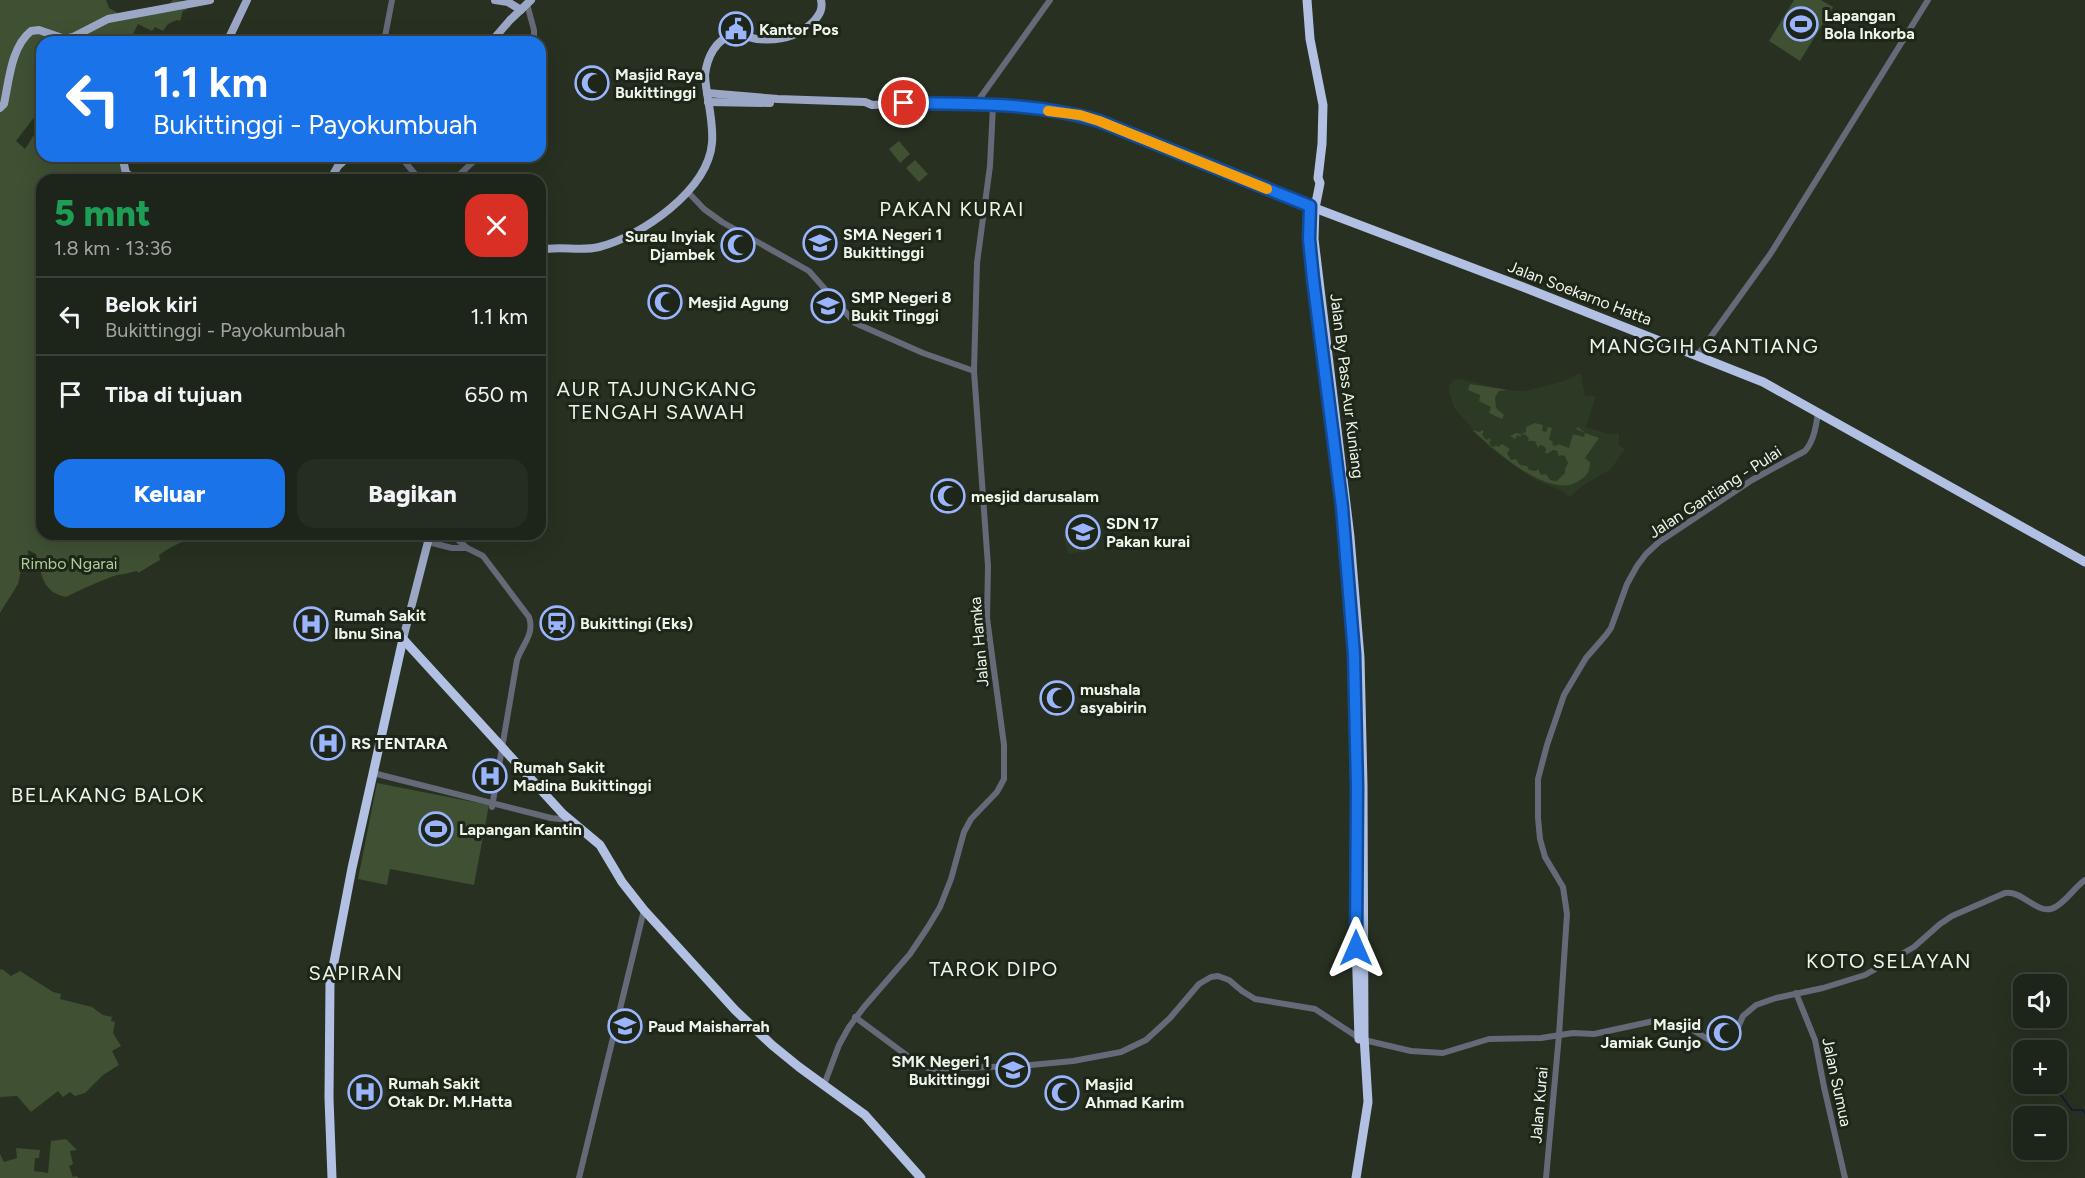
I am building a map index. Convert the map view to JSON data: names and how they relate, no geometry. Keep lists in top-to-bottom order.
{
  "streets": {
    "highway": ["Jalan Soekarno Hatta", "Jalan By Pass Aur Kuniang"],
    "street": [
      "Jalan Gantiang - Pulai",
      "Jalan Hamka",
      "Jalan Sumua",
      "Jalan Kurai"
    ]
  },
  "crossings": [
    ["Jalan Soekarno Hatta", "Jalan By Pass Aur Kuniang"],
    ["Jalan Soekarno Hatta", "Jalan Gantiang - Pulai"],
    ["Jalan Gantiang - Pulai", "Jalan Kurai"]
  ],
  "districts": [
    "PAKAN KURAI",
    "MANGGIH GANTIANG",
    "AUR TAJUNGKANG TENGAH SAWAH",
    "BELAKANG BALOK",
    "KOTO SELAYAN",
    "TAROK DIPO",
    "SAPIRAN"
  ],
  "parks": ["Rimbo Ngarai"],
  "places": {
    "sports": ["Lapangan Bola Inkorba", "Lapangan Kantin"],
    "public building": ["Kantor Pos"],
    "mosque": [
      "Masjid Raya Bukittinggi",
      "Surau Inyiak Djambek",
      "Mesjid Agung",
      "mesjid darusalam",
      "mushala asyabirin",
      "Masjid Jamiak Gunjo",
      "Masjid Ahmad Karim"
    ],
    "school or university": [
      "SMA Negeri 1 Bukittinggi",
      "SMP Negeri 8 Bukit Tinggi",
      "SDN 17 Pakan kurai",
      "Paud Maisharrah",
      "SMK Negeri 1 Bukittinggi"
    ],
    "station": ["Bukittingi (Eks)"],
    "hospital": [
      "Rumah Sakit Ibnu Sina",
      "RS TENTARA",
      "Rumah Sakit Madina Bukittinggi",
      "Rumah Sakit Otak Dr. M.Hatta"
    ]
  },
  "page": {
    "turn": ["1.1 km", "Bukittinggi - Payokumbuah"],
    "heading": ["5 mnt", "1.8 km · 13:36"],
    "list": [
      {
        "name": "Belok kiri",
        "note": "Bukittinggi - Payokumbuah",
        "value": "1.1 km"
      },
      {
        "name": "Tiba di tujuan",
        "value": "650 m"
      }
    ],
    "buttons": ["Keluar", "Bagikan"],
    "map_buttons": ["+", "−"]
  }
}
